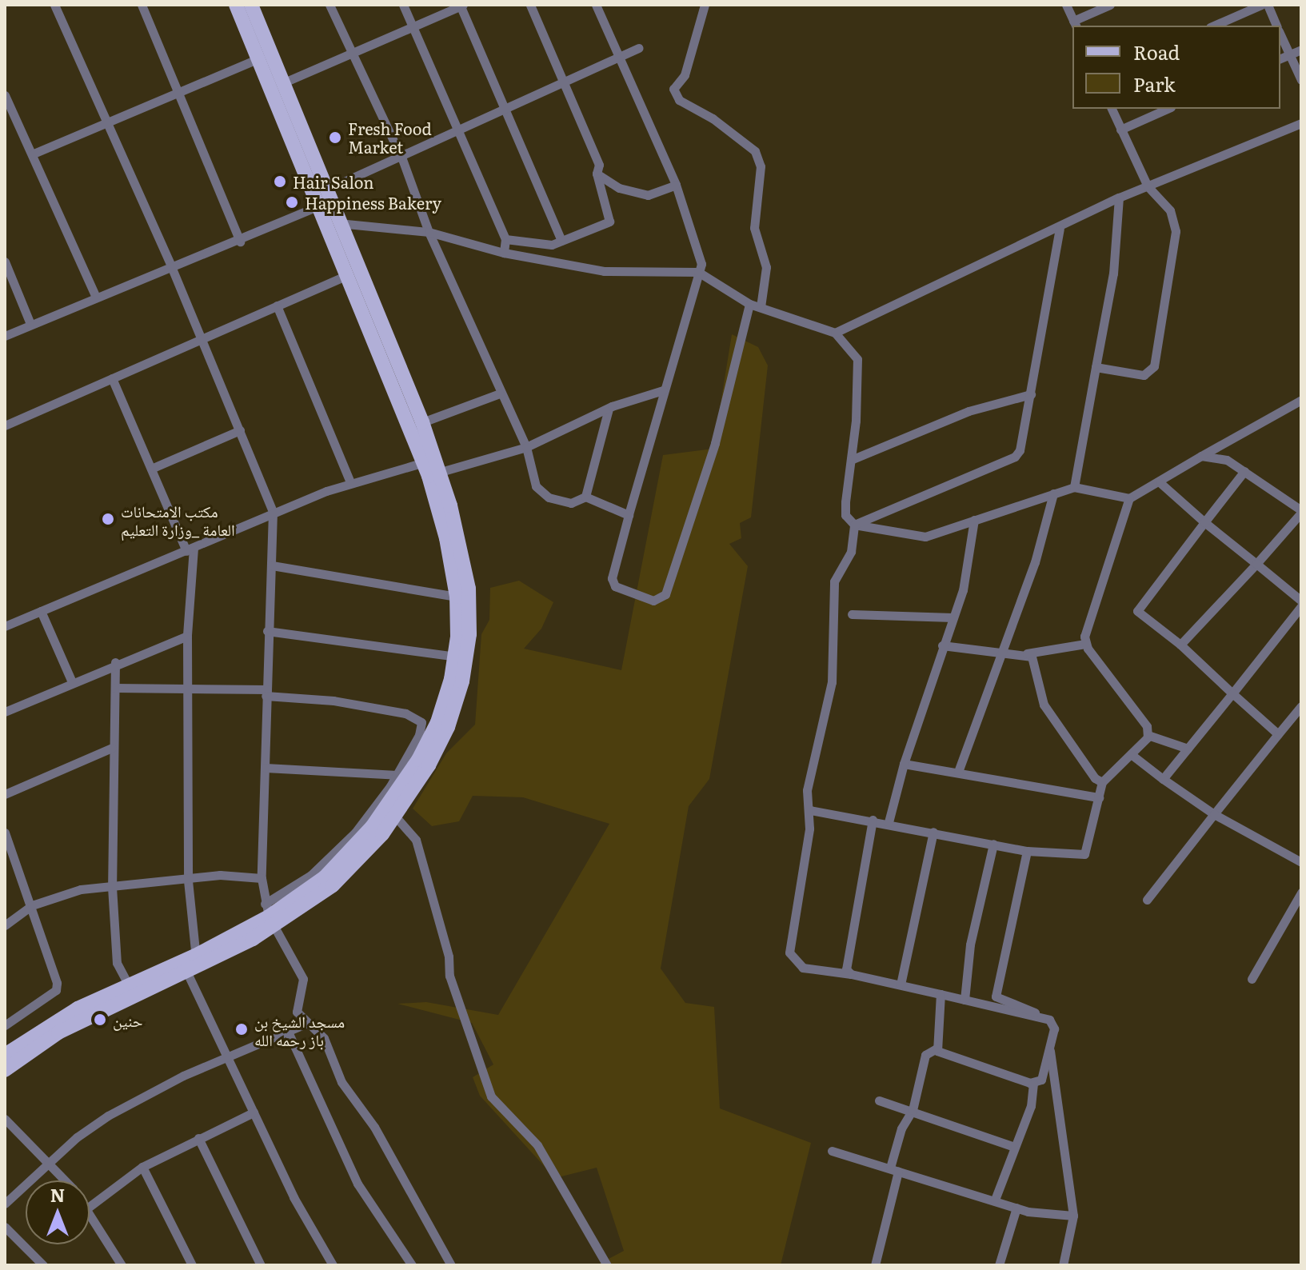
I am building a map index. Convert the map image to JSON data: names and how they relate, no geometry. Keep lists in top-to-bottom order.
{
  "places": [
    "Fresh Food Market",
    "Hair Salon",
    "Happiness Bakery",
    "مكتب الامتحانات العامة _وزارة التعليم",
    "حنين",
    "مسجد الشيخ بن باز رحمه الله"
  ],
  "legend": ["Road", "Park"],
  "north": "top"
}
